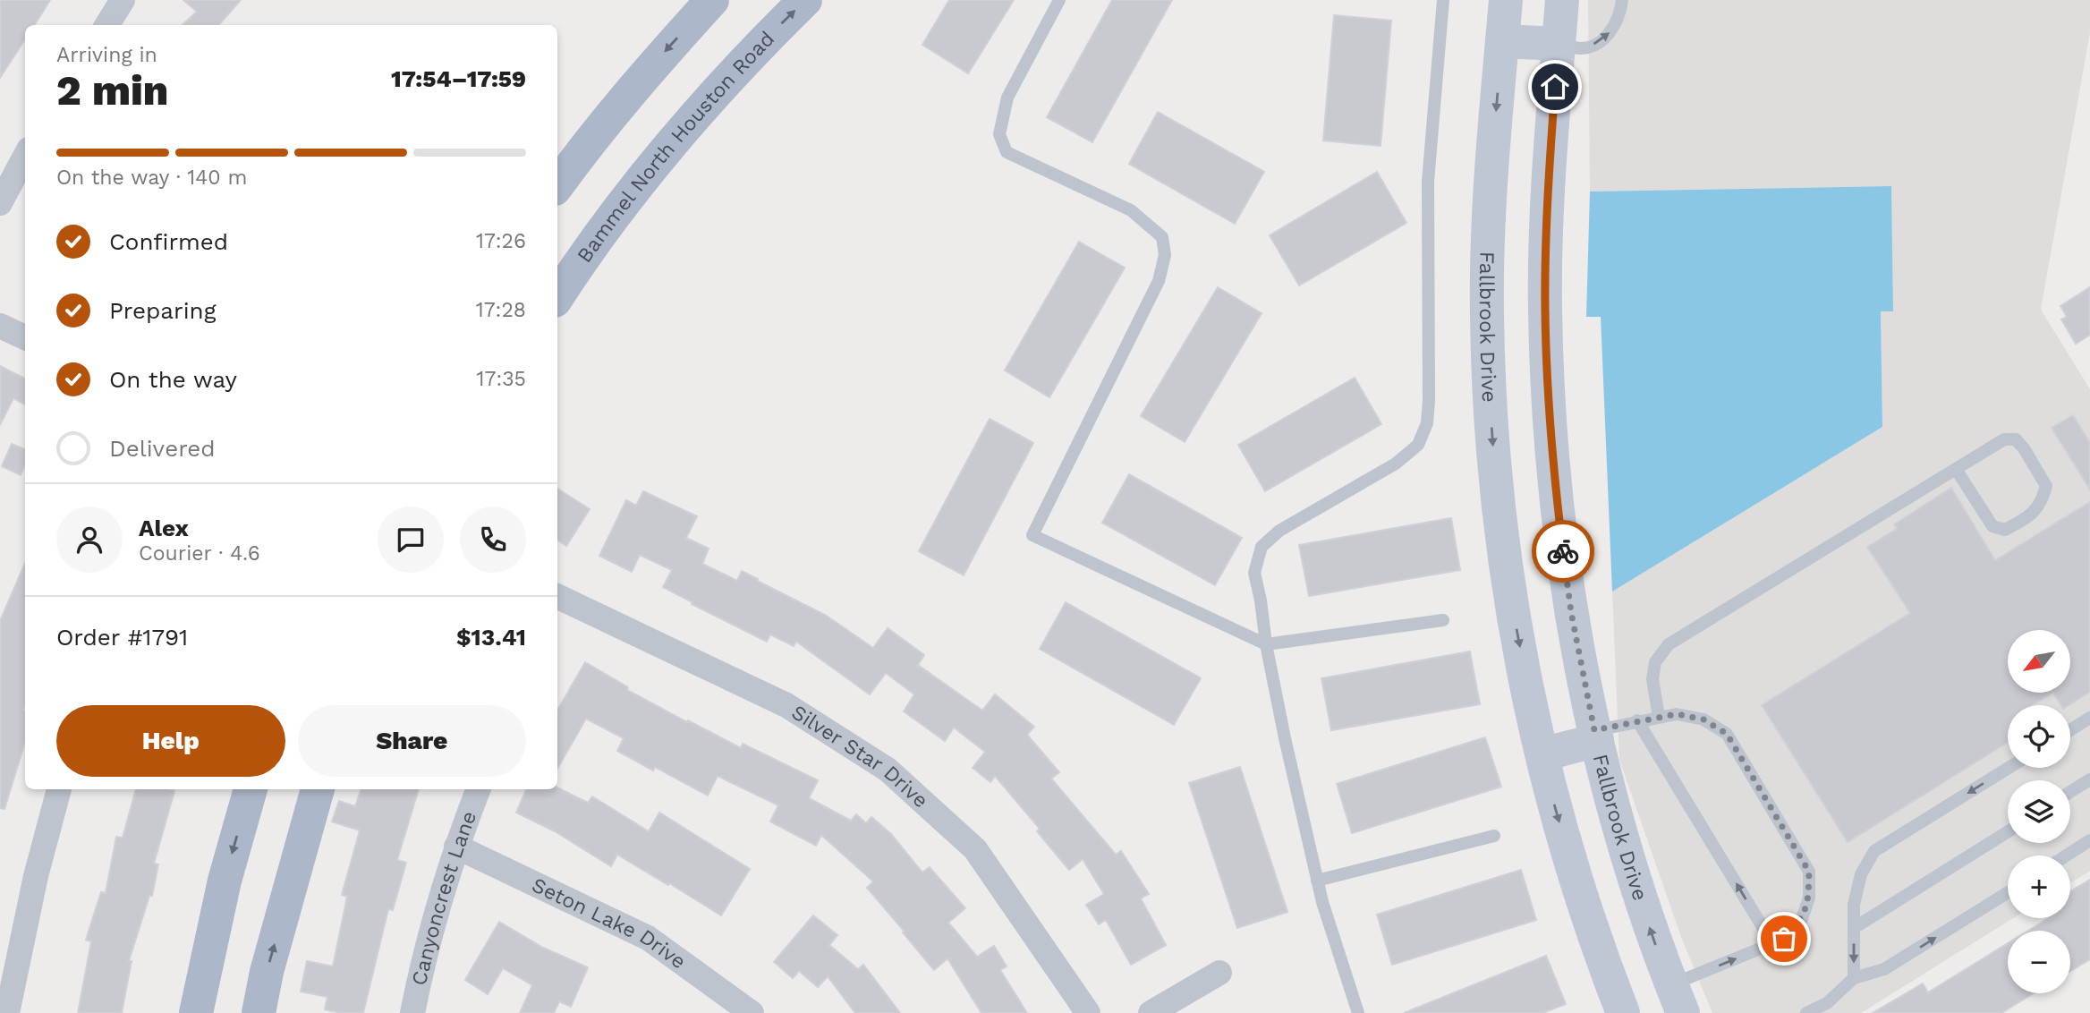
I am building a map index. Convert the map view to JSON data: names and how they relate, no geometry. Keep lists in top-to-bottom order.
{
  "streets": {
    "main road": ["Bammel North Houston Road"],
    "street": [
      "Fallbrook Drive",
      "Silver Star Drive",
      "Canyoncrest Lane",
      "Seton Lake Drive"
    ]
  },
  "crossings": [
    ["Canyoncrest Lane", "Seton Lake Drive"]
  ],
  "north": "bottom left",
  "page": {
    "heading": ["2 min", "Arriving in", "17:54–17:59"],
    "panel": [
      "Alex",
      "Courier · 4.6",
      "Order #1791",
      "$13.41"
    ],
    "bar": "On the way · 140 m",
    "list": [
      ["Confirmed", "17:26"],
      ["Preparing", "17:28"],
      ["On the way", "17:35"],
      "Delivered"
    ],
    "map_buttons": ["+", "−"],
    "buttons": ["Help", "Share"]
  }
}
